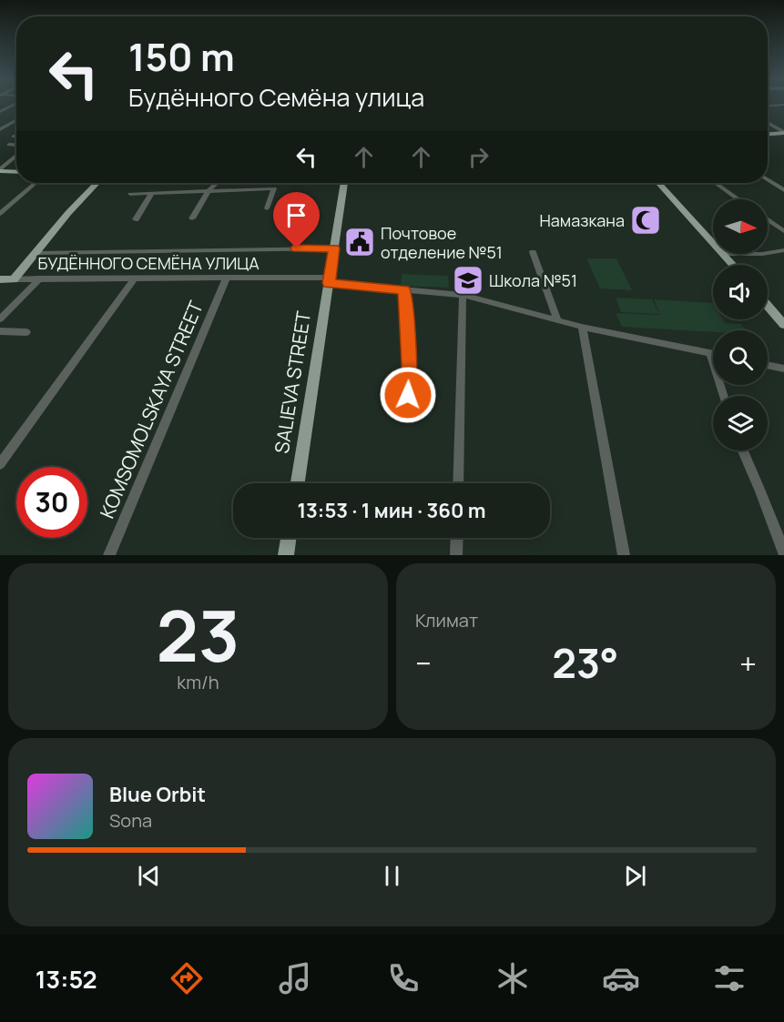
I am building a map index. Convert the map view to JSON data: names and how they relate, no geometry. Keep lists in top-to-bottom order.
{
  "streets": {
    "main road": ["БУДЁННОГО СЕМЁНА УЛИЦА", "SALIEVA STREET"],
    "street": ["KOMSOMOLSKAYA STREET"]
  },
  "crossings": [
    ["БУДЁННОГО СЕМЁНА УЛИЦА", "SALIEVA STREET"],
    ["БУДЁННОГО СЕМЁНА УЛИЦА", "KOMSOMOLSKAYA STREET"]
  ],
  "places": {
    "mosque": ["Намазкана"],
    "public building": ["Почтовое отделение №51"],
    "school or university": ["Школа №51"]
  },
  "north": "right",
  "page": {
    "turn": ["150 m", "Будённого Семёна улица"],
    "limit": "30",
    "trip": "13:53 · 1 мин · 360 m",
    "tile": [
      ["23", "km/h"],
      "Климат"
    ],
    "heat": ["−", "23°", "+"],
    "song": ["Blue Orbit", "Sona"],
    "tabs": "13:52"
  }
}
